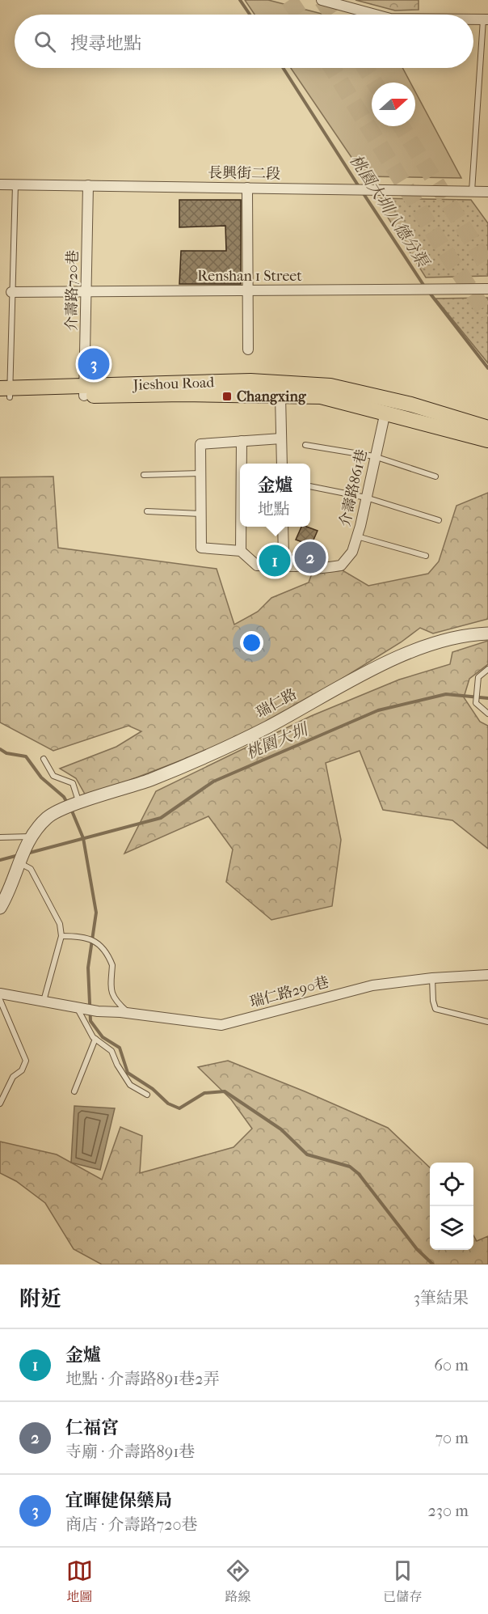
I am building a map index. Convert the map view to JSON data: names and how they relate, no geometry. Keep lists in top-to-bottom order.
{
  "streets": {
    "main road": ["Jieshou Road"],
    "street": [
      "長興街二段",
      "Renshan 1 Street",
      "介壽路720巷",
      "介壽路861巷",
      "瑞仁路",
      "瑞仁路290巷"
    ]
  },
  "crossings": [
    ["長興街二段", "介壽路720巷"],
    ["Renshan 1 Street", "介壽路720巷"],
    ["介壽路720巷", "Jieshou Road"],
    ["Jieshou Road", "介壽路861巷"]
  ],
  "water": ["桃園大圳八德分渠", "桃園大圳"],
  "places": {
    "transit": ["Changxing"]
  },
  "north": "right",
  "page": {
    "search": "搜尋地點",
    "pins": ["3", "2", "1"],
    "popup": ["金爐", "地點"],
    "heading": ["附近", "3筆結果"],
    "list": [
      {
        "mark": "1",
        "name": "金爐",
        "note": "地點 · 介壽路891巷2弄",
        "value": "60 m"
      },
      {
        "mark": "2",
        "name": "仁福宮",
        "note": "寺廟 · 介壽路891巷",
        "value": "70 m"
      },
      {
        "mark": "3",
        "name": "宜暉健保藥局",
        "note": "商店 · 介壽路720巷",
        "value": "230 m"
      }
    ],
    "nav": ["地圖", "路線", "已儲存"]
  }
}
